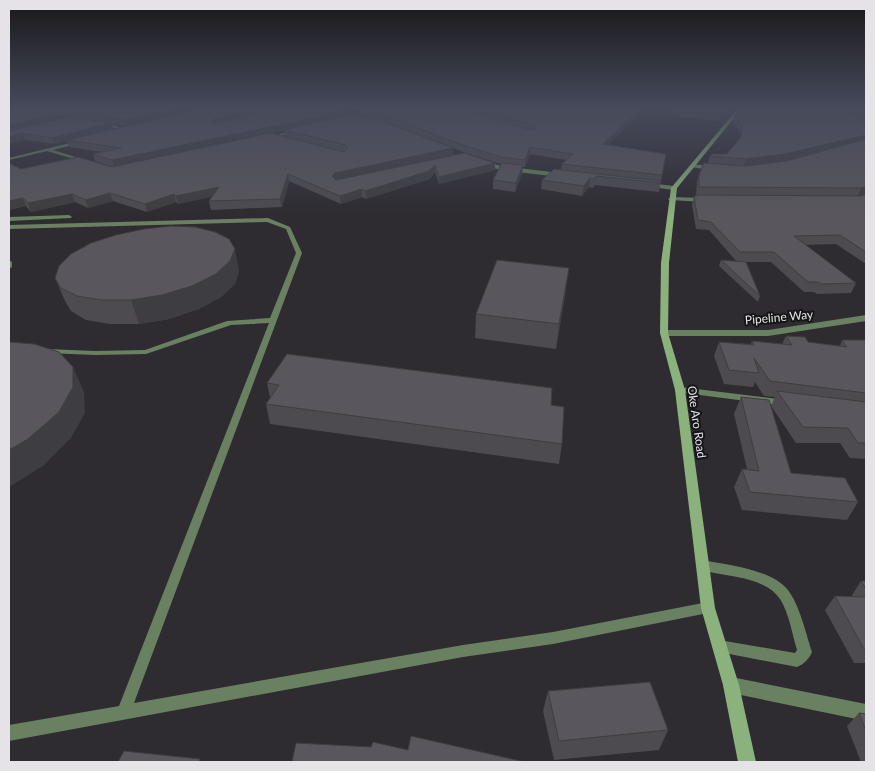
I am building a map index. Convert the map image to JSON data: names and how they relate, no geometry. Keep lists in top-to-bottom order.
{
  "streets": {
    "main road": ["Oke Aro Road"],
    "street": ["Pipeline Way"]
  },
  "crossings": [
    ["Pipeline Way", "Oke Aro Road"]
  ]
}
